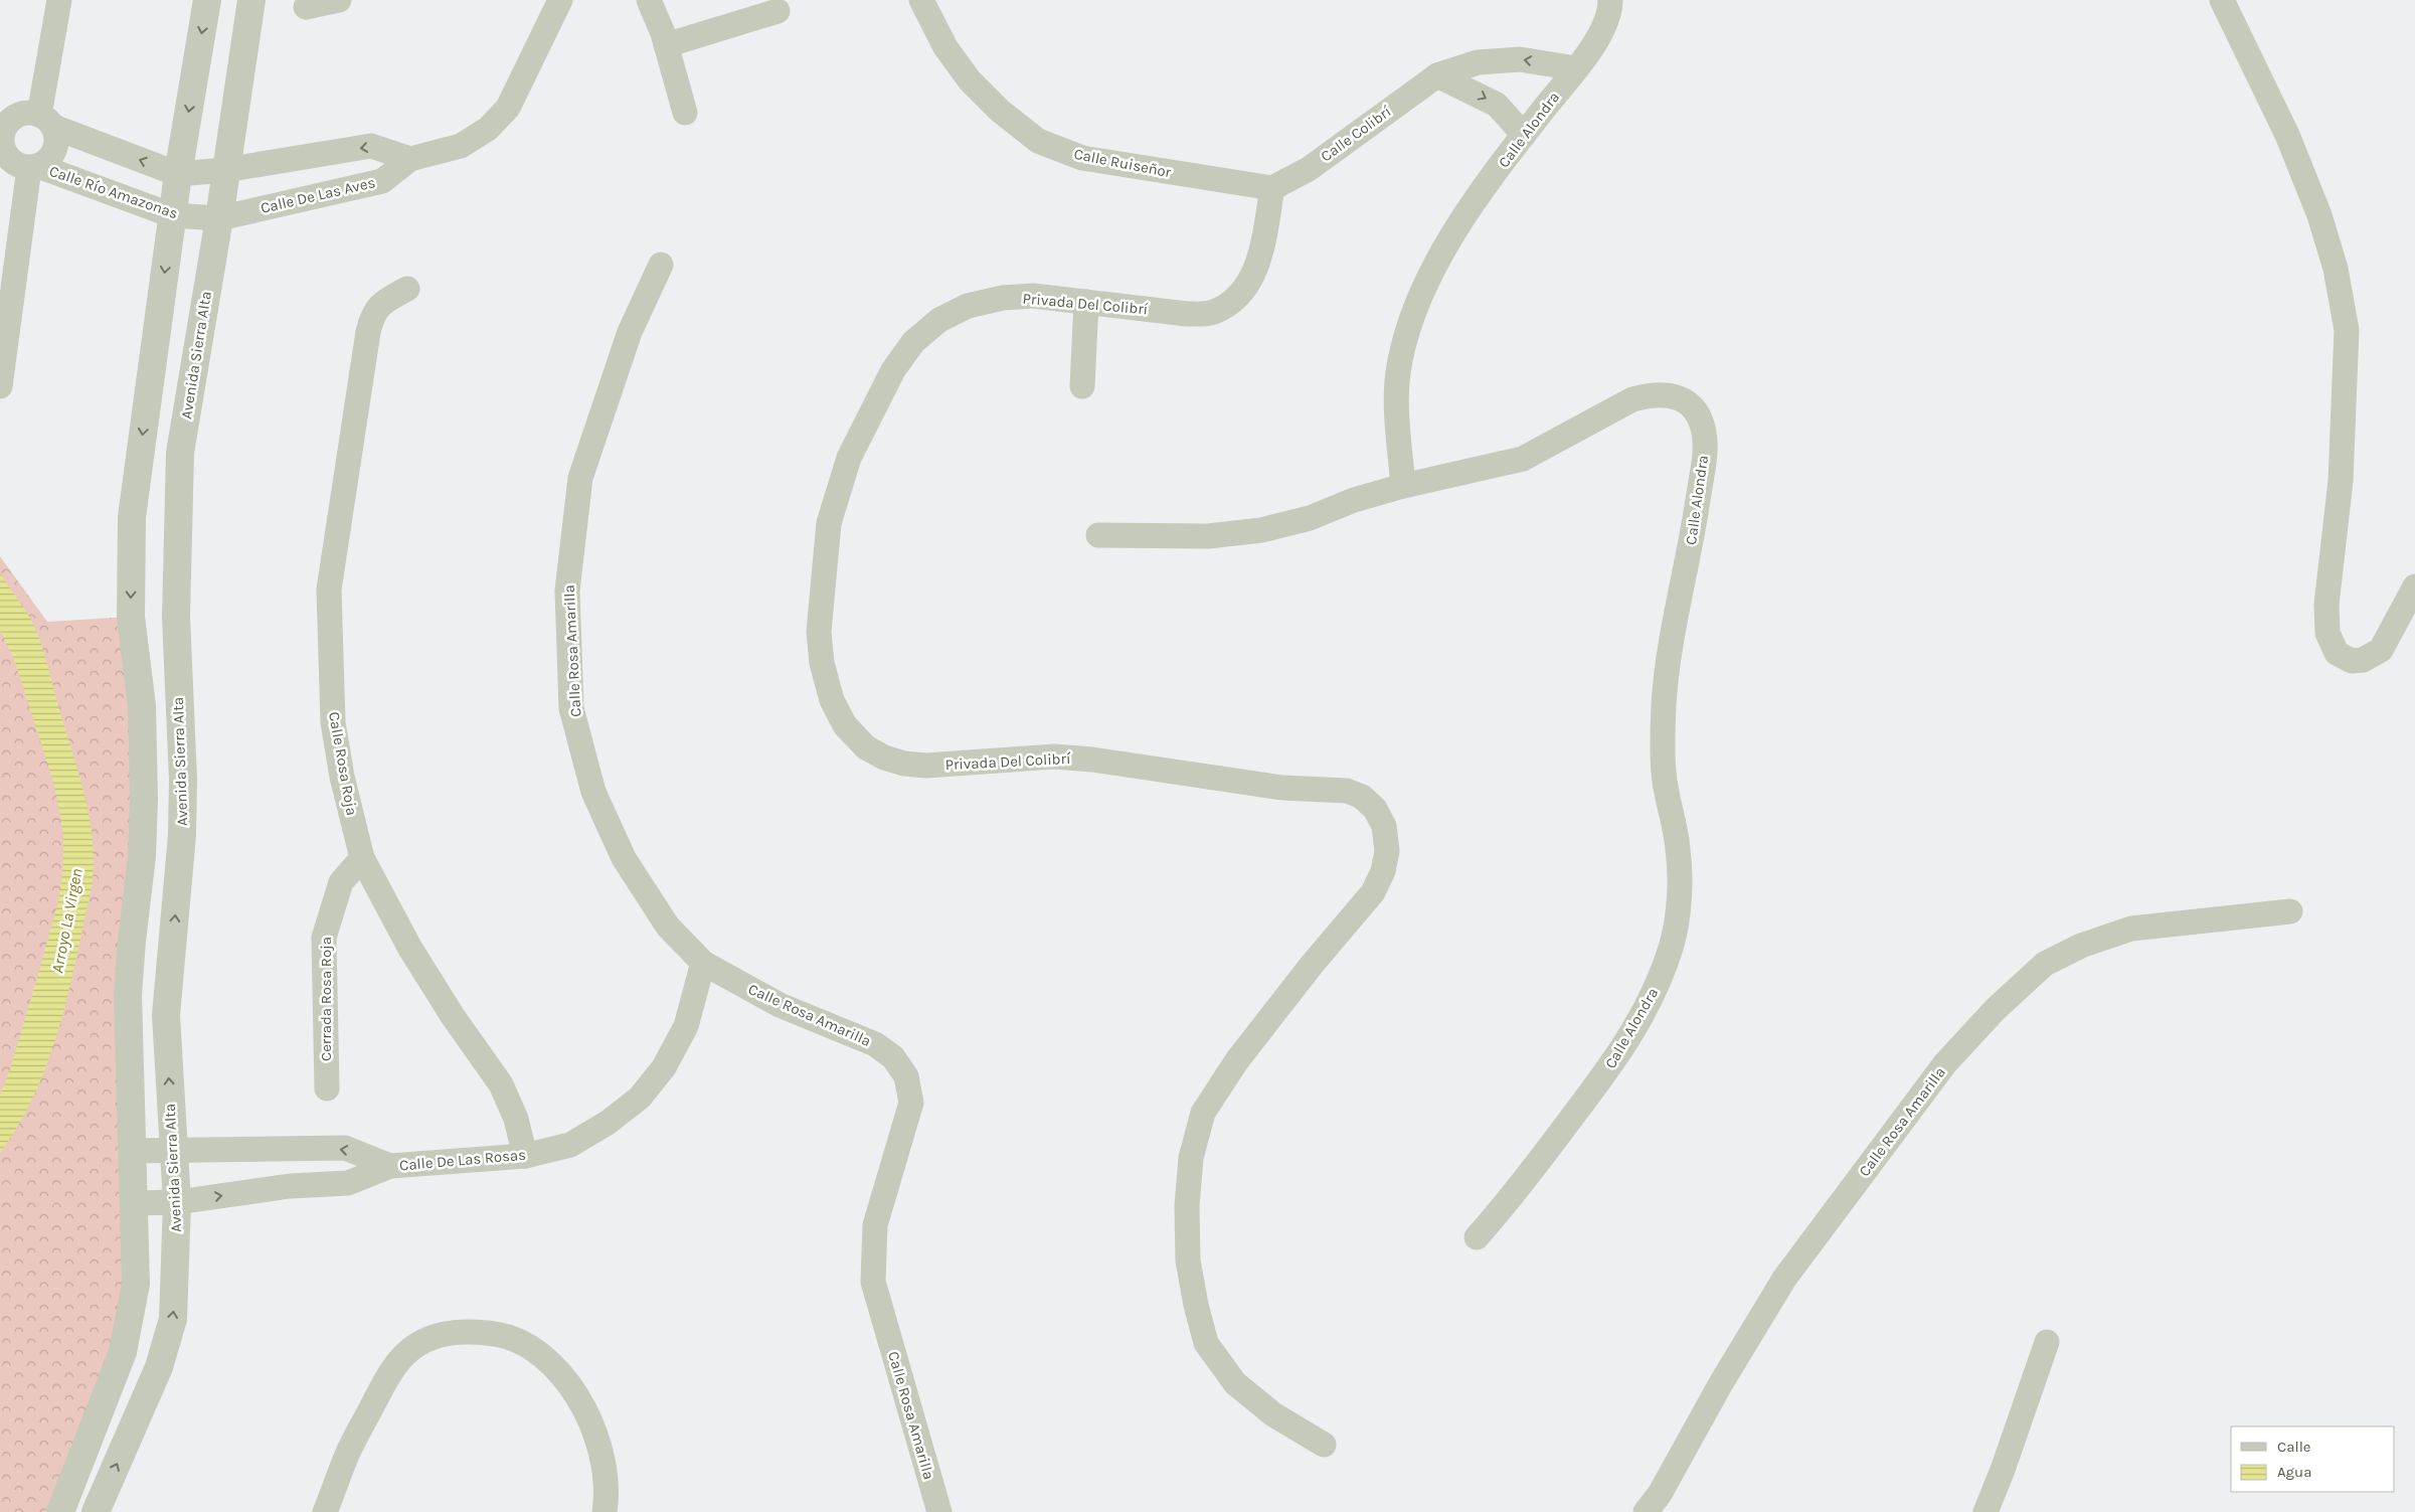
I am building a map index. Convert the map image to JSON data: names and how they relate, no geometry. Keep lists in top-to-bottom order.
{
  "streets": {
    "street": [
      "Calle Alondra",
      "Calle Colibrí",
      "Calle Ruiseñor",
      "Calle Río Amazonas",
      "Calle De Las Aves",
      "Privada Del Colibrí",
      "Avenida Sierra Alta",
      "Calle Rosa Amarilla",
      "Calle Rosa Roja",
      "Cerrada Rosa Roja",
      "Calle De Las Rosas"
    ]
  },
  "crossings": [
    ["Calle Alondra", "Calle Colibrí"],
    ["Calle Colibrí", "Calle Ruiseñor"],
    ["Calle Colibrí", "Privada Del Colibrí"],
    ["Calle Ruiseñor", "Privada Del Colibrí"],
    ["Calle Río Amazonas", "Calle De Las Aves"],
    ["Calle Río Amazonas", "Avenida Sierra Alta"],
    ["Calle De Las Aves", "Avenida Sierra Alta"],
    ["Avenida Sierra Alta", "Calle De Las Rosas"],
    ["Calle Rosa Amarilla", "Calle De Las Rosas"],
    ["Calle Rosa Roja", "Cerrada Rosa Roja"],
    ["Calle Rosa Roja", "Calle De Las Rosas"]
  ],
  "one_way": ["Calle Colibrí"],
  "water": ["Arroyo La Virgen"],
  "legend": ["Calle", "Agua"]
}
